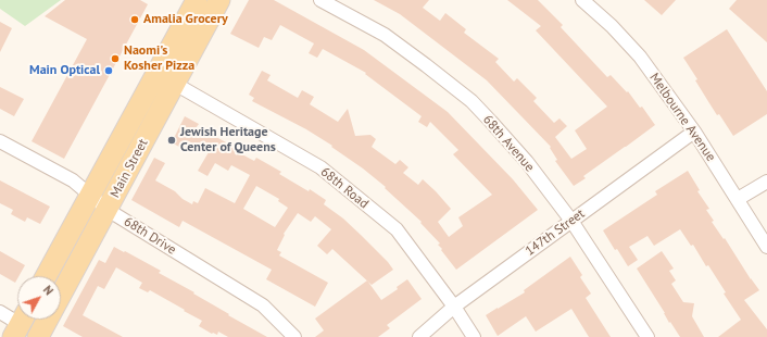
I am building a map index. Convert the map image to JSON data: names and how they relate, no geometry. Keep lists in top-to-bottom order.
{
  "streets": {
    "main road": ["Main Street"],
    "street": [
      "Melbourne Avenue",
      "68th Avenue",
      "68th Road",
      "147th Street",
      "68th Drive"
    ]
  },
  "crossings": [
    ["Melbourne Avenue", "147th Street"],
    ["68th Avenue", "147th Street"],
    ["Main Street", "68th Road"],
    ["Main Street", "68th Drive"],
    ["68th Road", "147th Street"]
  ],
  "places": [
    "Amalia Grocery",
    "Naomi's Kosher Pizza",
    "Main Optical",
    "Jewish Heritage Center of Queens"
  ],
  "north": "top right"
}
